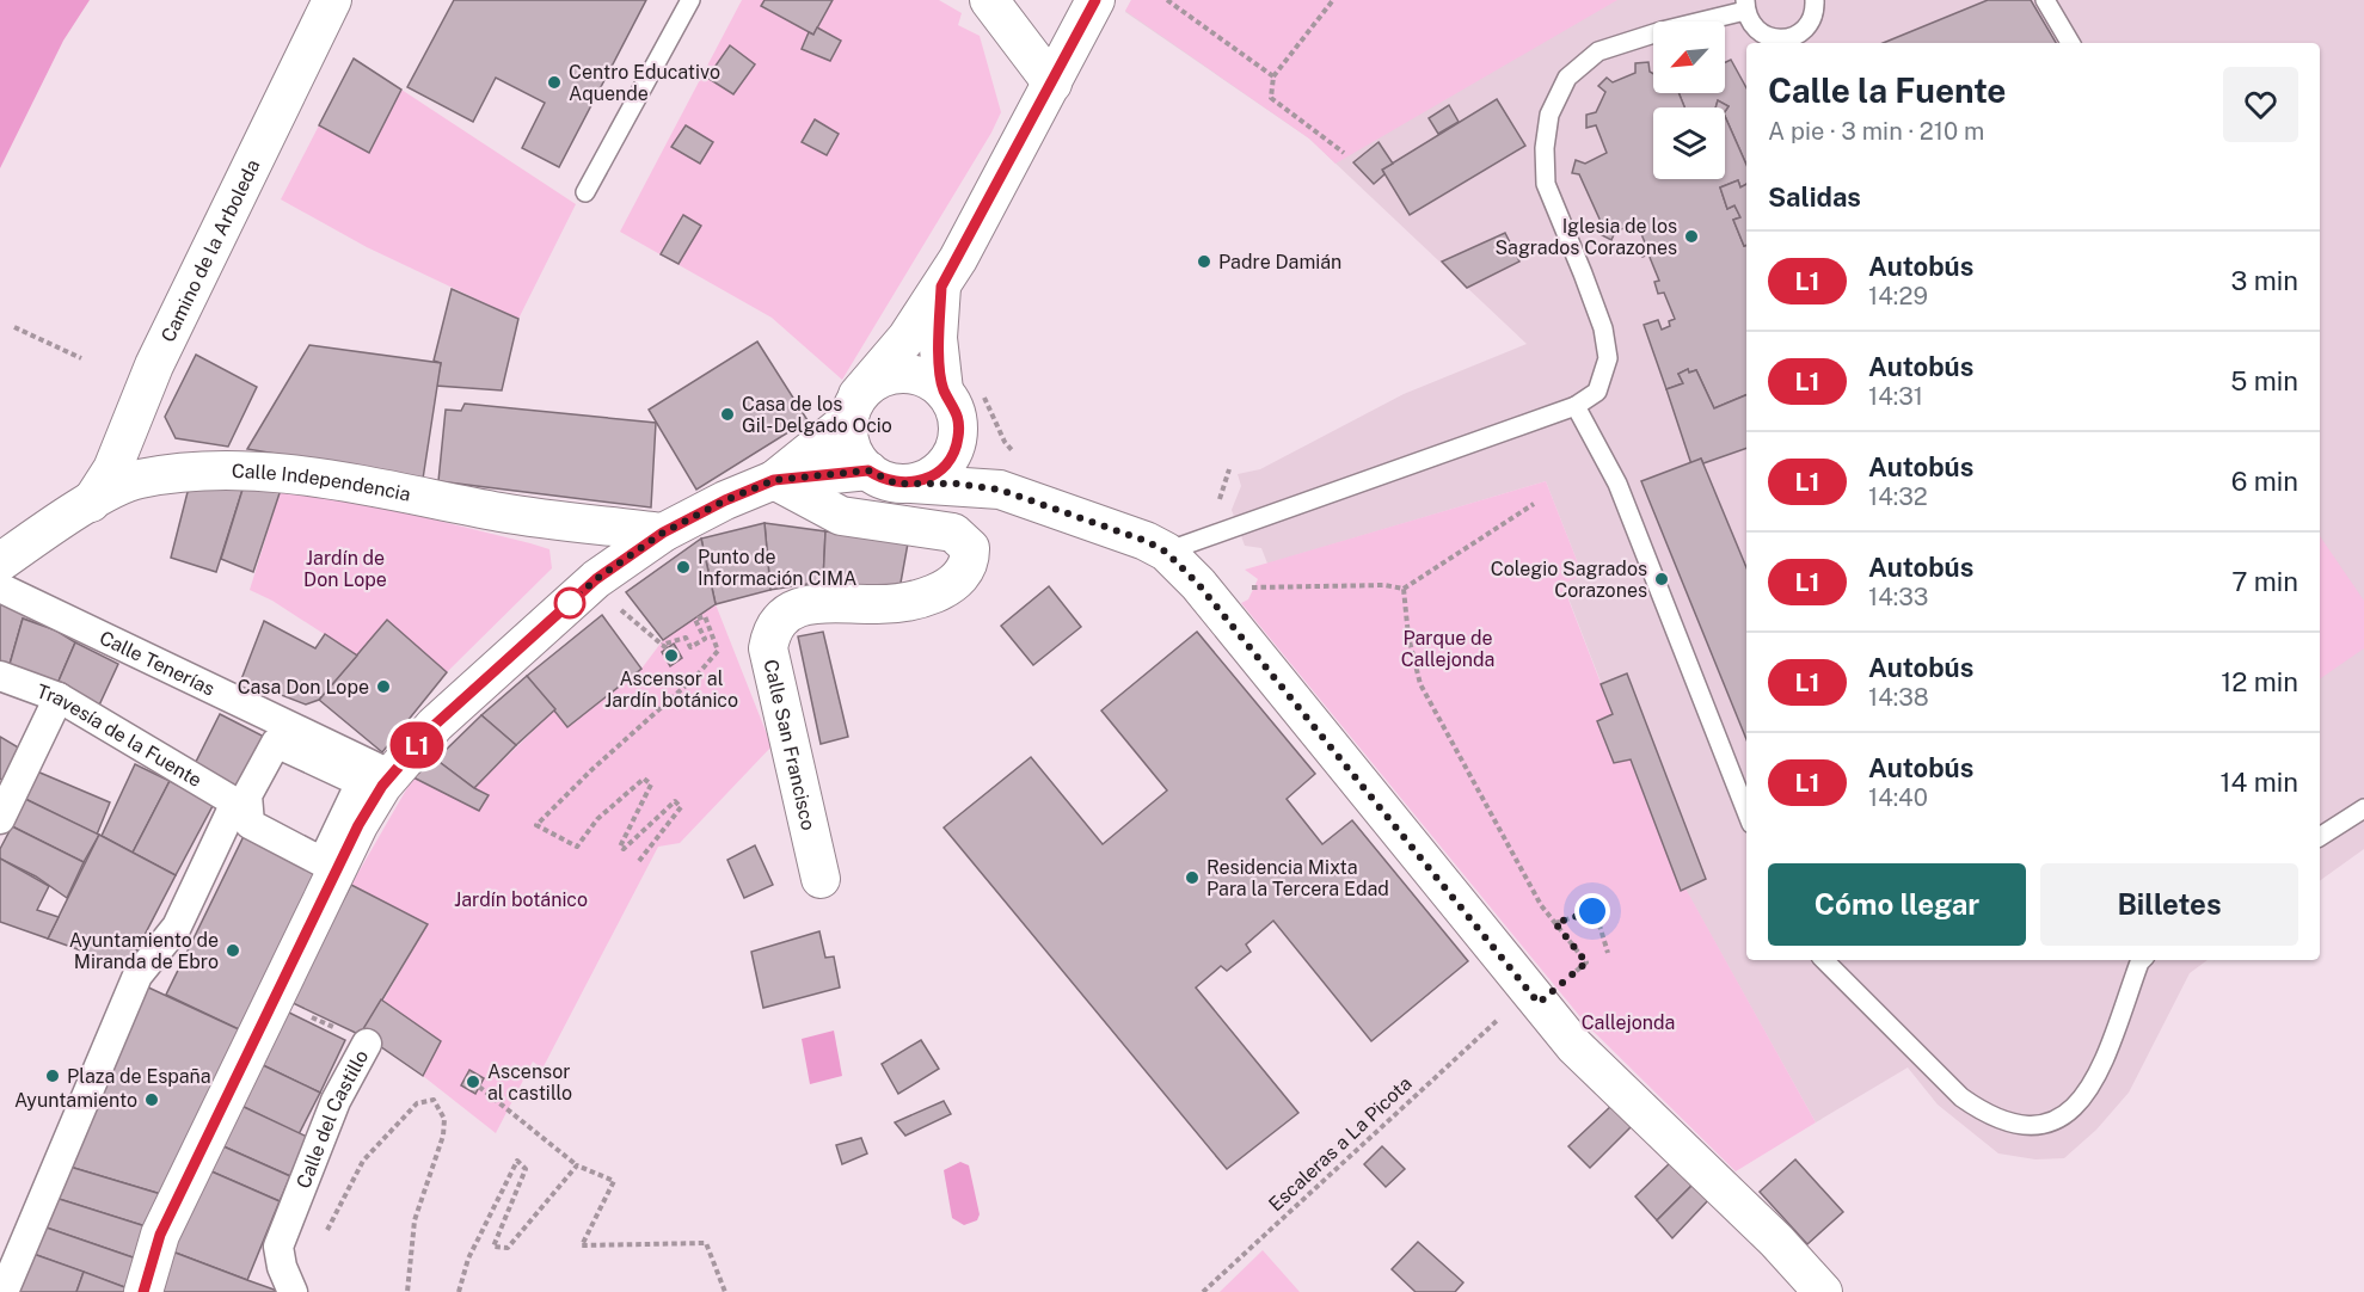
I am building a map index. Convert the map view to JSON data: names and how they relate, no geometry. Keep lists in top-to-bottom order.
{
  "streets": {
    "street": [
      "Camino de la Arboleda",
      "Calle Independencia",
      "Calle Tenerías",
      "Travesía de la Fuente",
      "Calle San Francisco",
      "Calle del Castillo"
    ],
    "path": ["Escaleras a La Picota"]
  },
  "crossings": [
    ["Camino de la Arboleda", "Calle Independencia"],
    ["Calle Tenerías", "Travesía de la Fuente"]
  ],
  "parks": [
    "Jardín de Don Lope",
    "Parque de Callejonda",
    "Jardín botánico",
    "Callejonda"
  ],
  "places": [
    "Centro Educativo Aquende",
    "Iglesia de los Sagrados Corazones",
    "Padre Damián",
    "Casa de los Gil-Delgado Ocio",
    "Punto de Información CIMA",
    "Colegio Sagrados Corazones",
    "Ascensor al Jardín botánico",
    "Casa Don Lope",
    "Residencia Mixta Para la Tercera Edad",
    "Ayuntamiento de Miranda de Ebro",
    "Plaza de España",
    "Ascensor al castillo",
    "Ayuntamiento"
  ],
  "lines": ["bus line L1"],
  "north": "bottom left",
  "page": {
    "on_map": "L1",
    "heading": [
      ["Calle la Fuente", "A pie · 3 min · 210 m"],
      "Salidas"
    ],
    "list": [
      {
        "mark": "L1",
        "name": "Autobús",
        "note": "14:29",
        "value": "3 min"
      },
      {
        "mark": "L1",
        "name": "Autobús",
        "note": "14:31",
        "value": "5 min"
      },
      {
        "mark": "L1",
        "name": "Autobús",
        "note": "14:32",
        "value": "6 min"
      },
      {
        "mark": "L1",
        "name": "Autobús",
        "note": "14:33",
        "value": "7 min"
      },
      {
        "mark": "L1",
        "name": "Autobús",
        "note": "14:38",
        "value": "12 min"
      },
      {
        "mark": "L1",
        "name": "Autobús",
        "note": "14:40",
        "value": "14 min"
      }
    ],
    "buttons": ["Cómo llegar", "Billetes"]
  }
}
